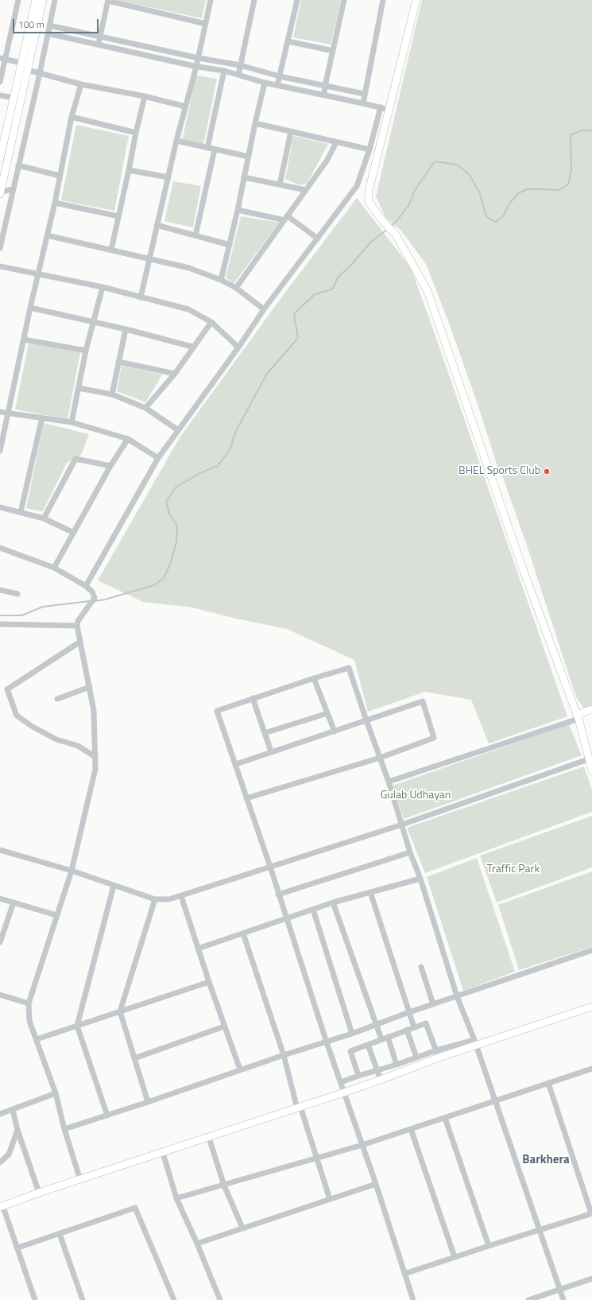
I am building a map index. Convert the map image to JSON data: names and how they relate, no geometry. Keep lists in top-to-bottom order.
{
  "districts": ["Barkhera"],
  "parks": ["Gulab Udhayan", "Traffic Park"],
  "places": ["BHEL Sports Club"],
  "scale_bar": "100 m"
}
